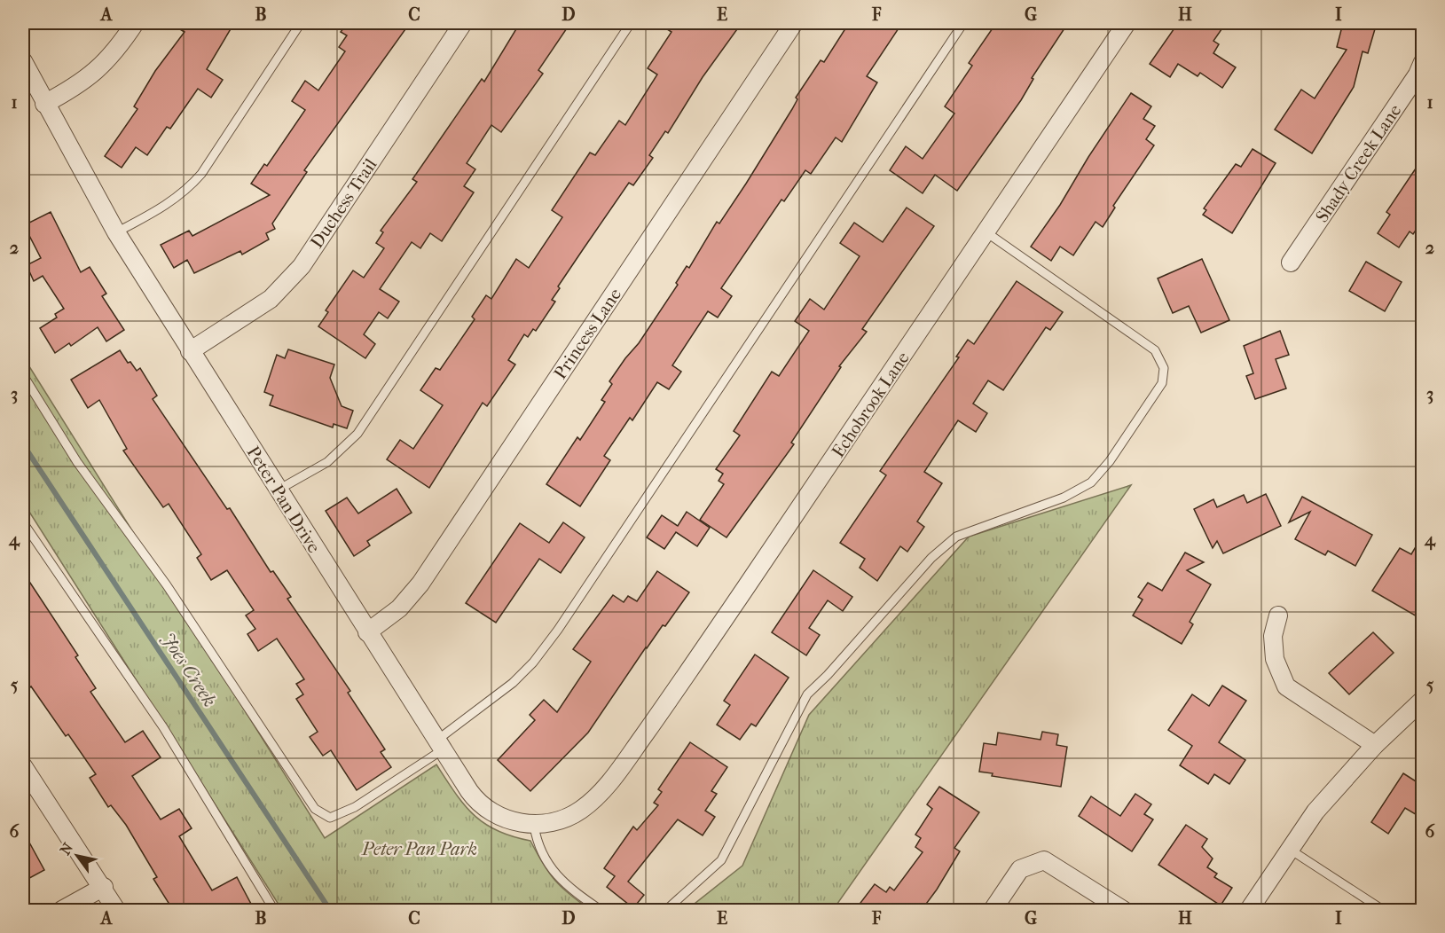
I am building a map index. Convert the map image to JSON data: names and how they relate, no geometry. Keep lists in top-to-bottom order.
{
  "streets": {
    "street": [
      "Shady Creek Lane",
      "Duchess Trail",
      "Princess Lane",
      "Echobrook Lane",
      "Peter Pan Drive"
    ]
  },
  "crossings": [
    ["Duchess Trail", "Peter Pan Drive"],
    ["Princess Lane", "Peter Pan Drive"],
    ["Echobrook Lane", "Peter Pan Drive"]
  ],
  "water": ["Joes Creek"],
  "parks": ["Peter Pan Park"],
  "north": "top left",
  "grid": {
    "columns": [
      "A",
      "B",
      "C",
      "D",
      "E",
      "F",
      "G",
      "H",
      "I"
    ],
    "rows": [
      "1",
      "2",
      "3",
      "4",
      "5",
      "6"
    ]
  }
}
